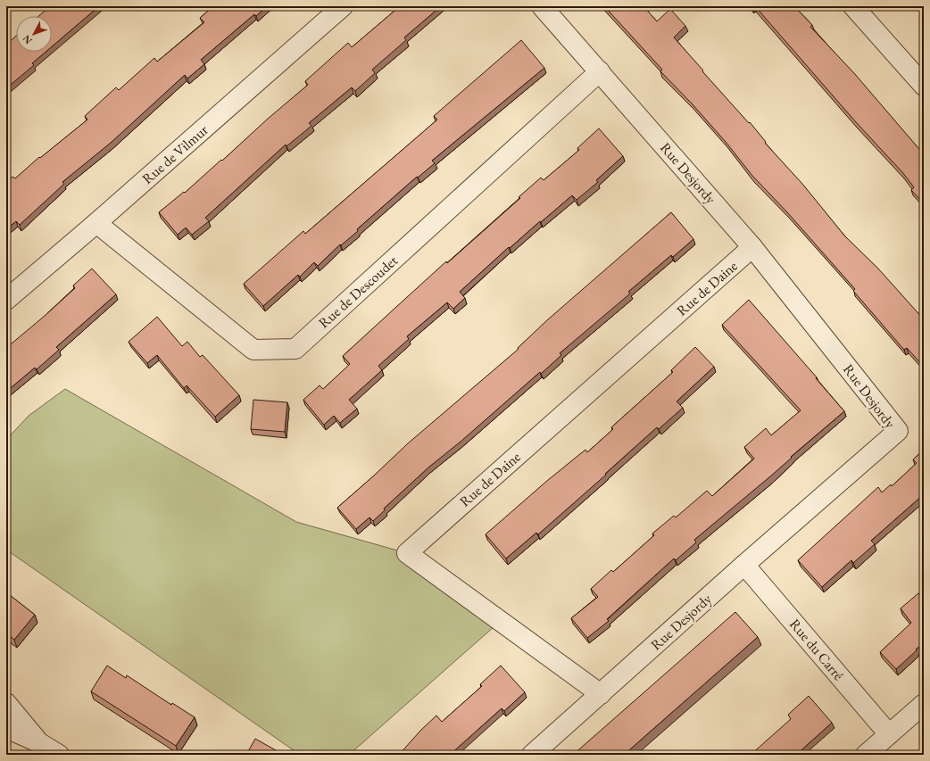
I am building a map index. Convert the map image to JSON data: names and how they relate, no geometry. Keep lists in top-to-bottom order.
{
  "streets": {
    "street": [
      "Rue de Vilmur",
      "Rue Desjordy",
      "Rue de Daine",
      "Rue de Descoudet",
      "Rue du Carré"
    ]
  },
  "crossings": [
    ["Rue de Vilmur", "Rue de Descoudet"],
    ["Rue Desjordy", "Rue de Daine"],
    ["Rue Desjordy", "Rue de Descoudet"],
    ["Rue Desjordy", "Rue du Carré"]
  ],
  "north": "bottom left"
}
